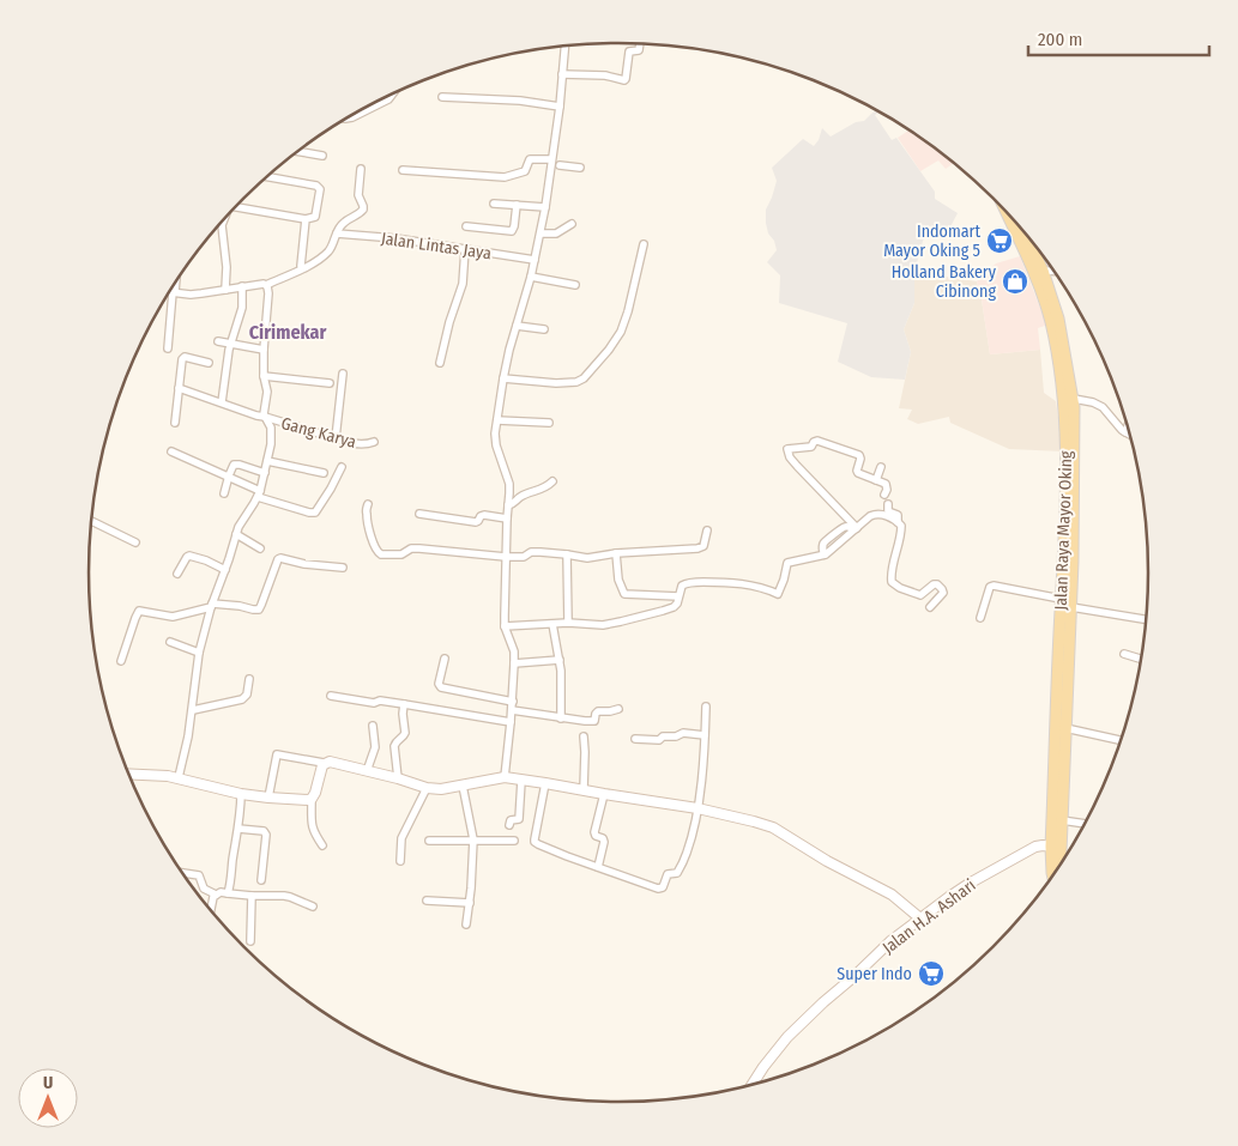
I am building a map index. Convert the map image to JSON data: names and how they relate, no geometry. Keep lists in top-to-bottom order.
{
  "streets": {
    "main road": ["Jalan Raya Mayor Oking"],
    "street": ["Jalan Lintas Jaya", "Gang Karya", "Jalan H.A. Ashari"]
  },
  "crossings": [
    ["Jalan Raya Mayor Oking", "Jalan H.A. Ashari"]
  ],
  "districts": ["Cirimekar"],
  "places": {
    "supermarket": ["Indomart Mayor Oking 5", "Super Indo"],
    "shop": ["Holland Bakery Cibinong"]
  },
  "scale_bar": "200 m",
  "north": "top"
}
